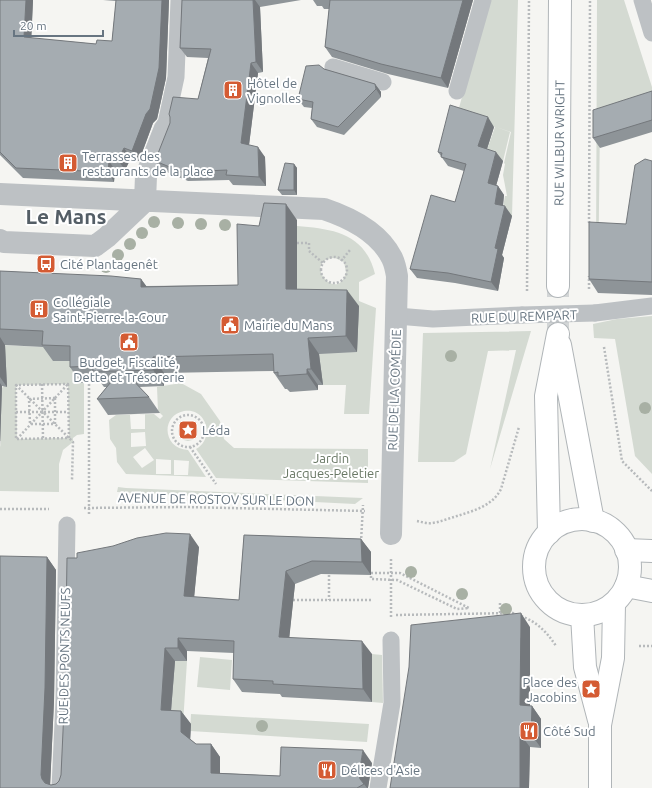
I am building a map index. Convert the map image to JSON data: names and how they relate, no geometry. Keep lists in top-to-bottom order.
{
  "streets": {
    "main road": ["RUE WILBUR WRIGHT"],
    "street": ["RUE DU REMPART", "RUE DE LA COMÉDIE", "RUE DES PONTS NEUFS"],
    "path": ["AVENUE DE ROSTOV SUR LE DON"]
  },
  "crossings": [
    ["RUE DU REMPART", "RUE DE LA COMÉDIE"],
    ["RUE DE LA COMÉDIE", "AVENUE DE ROSTOV SUR LE DON"]
  ],
  "districts": ["Le Mans"],
  "parks": ["Jardin Jacques-Peletier"],
  "places": {
    "building": ["Hôtel de Vignolles", "Terrasses des restaurants de la place", "Collégiale Saint-Pierre-la-Cour"],
    "bus stop": ["Cité Plantagenêt"],
    "public building": ["Mairie du Mans", "Budget, Fiscalité, Dette et Trésorerie"],
    "place": ["Léda", "Place des Jacobins"],
    "restaurant": ["Côté Sud", "Délices d'Asie"]
  },
  "scale_bar": "20 m"
}
